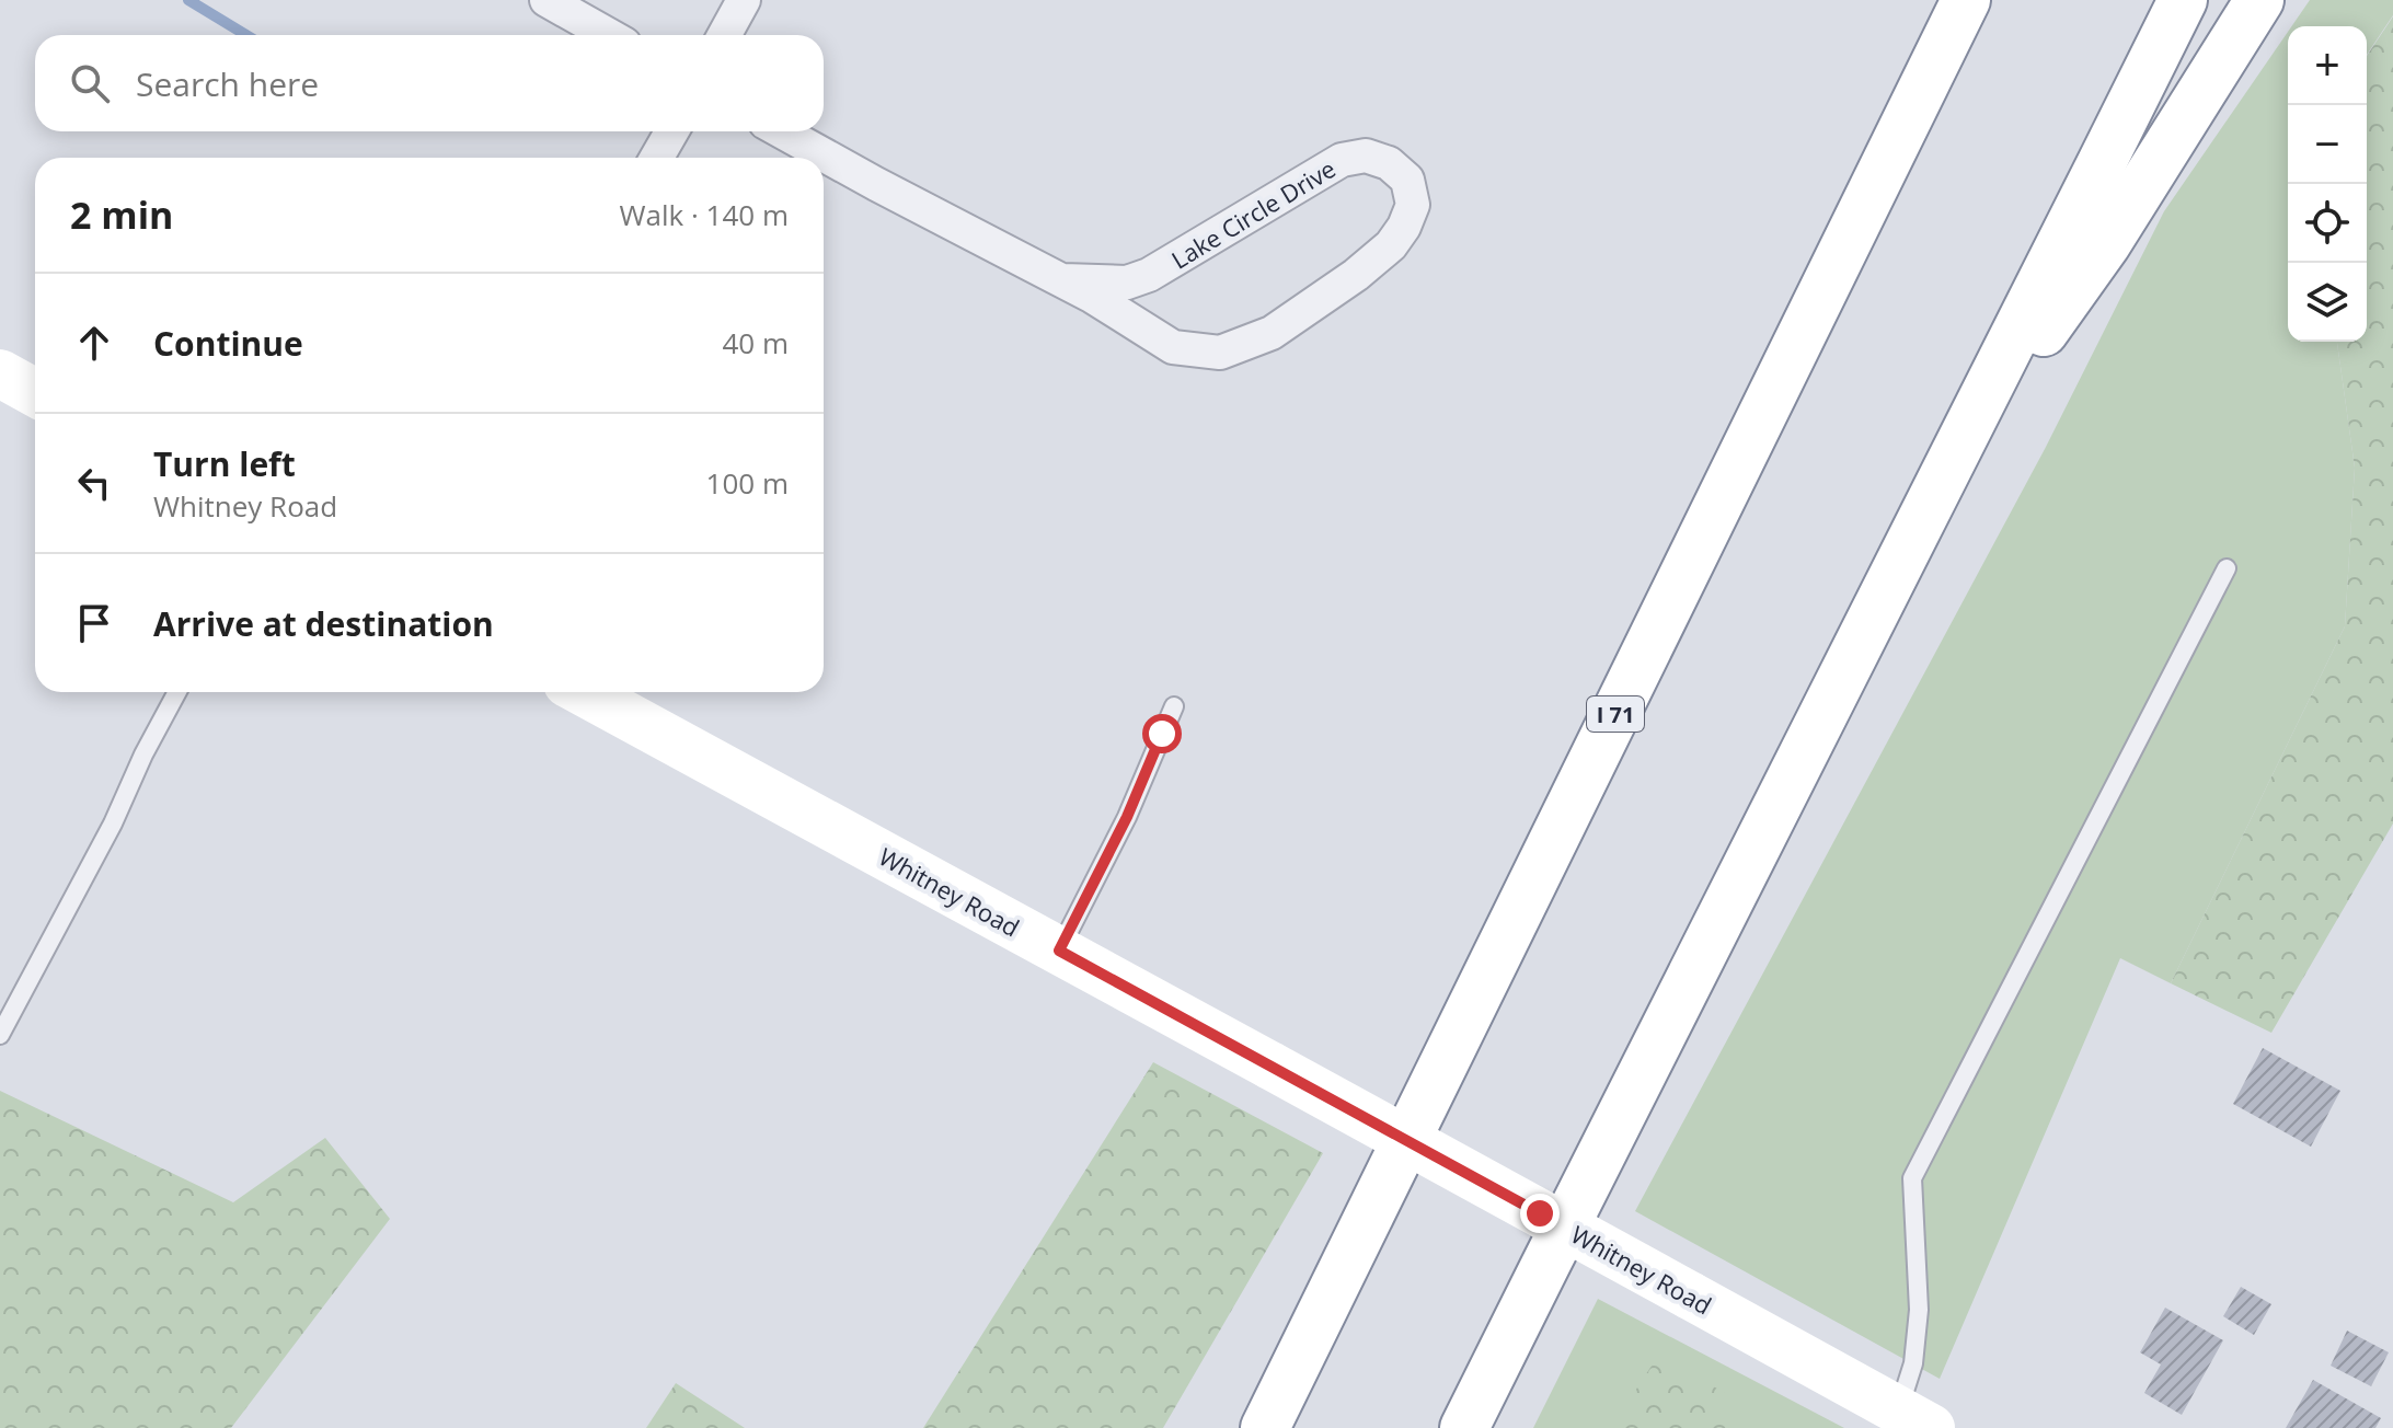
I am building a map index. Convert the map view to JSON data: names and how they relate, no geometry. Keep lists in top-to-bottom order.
{
  "streets": {
    "main road": ["I 71", "Whitney Road"],
    "street": ["Lake Circle Drive"]
  },
  "page": {
    "map_buttons": ["+", "−"],
    "search": "Search here",
    "heading": ["2 min", "Walk · 140 m"],
    "list": [
      ["Continue", "40 m"],
      ["Turn left", "Whitney Road", "100 m"],
      "Arrive at destination"
    ]
  }
}
